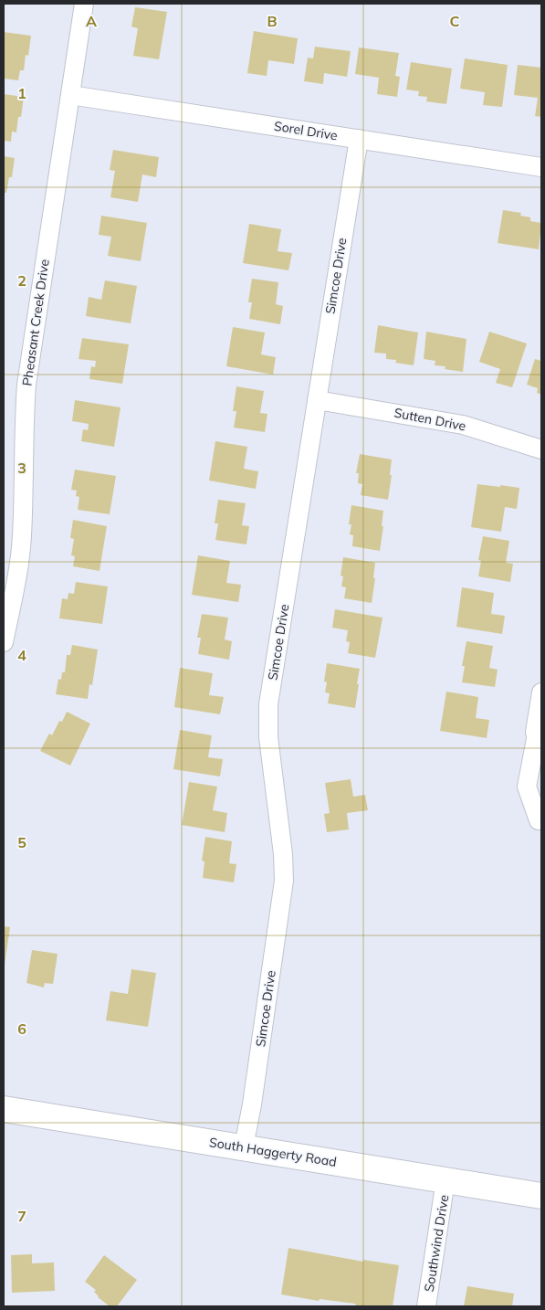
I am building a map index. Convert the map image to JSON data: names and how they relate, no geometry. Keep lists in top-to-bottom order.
{
  "streets": {
    "main road": ["South Haggerty Road"],
    "street": [
      "Sorel Drive",
      "Simcoe Drive",
      "Pheasant Creek Drive",
      "Sutten Drive",
      "Southwind Drive"
    ]
  },
  "crossings": [
    ["Sorel Drive", "Simcoe Drive"],
    ["Sorel Drive", "Pheasant Creek Drive"],
    ["Simcoe Drive", "Sutten Drive"],
    ["Simcoe Drive", "South Haggerty Road"],
    ["South Haggerty Road", "Southwind Drive"]
  ],
  "grid": {
    "columns": ["A", "B", "C"],
    "rows": [
      "1",
      "2",
      "3",
      "4",
      "5",
      "6",
      "7"
    ]
  }
}
